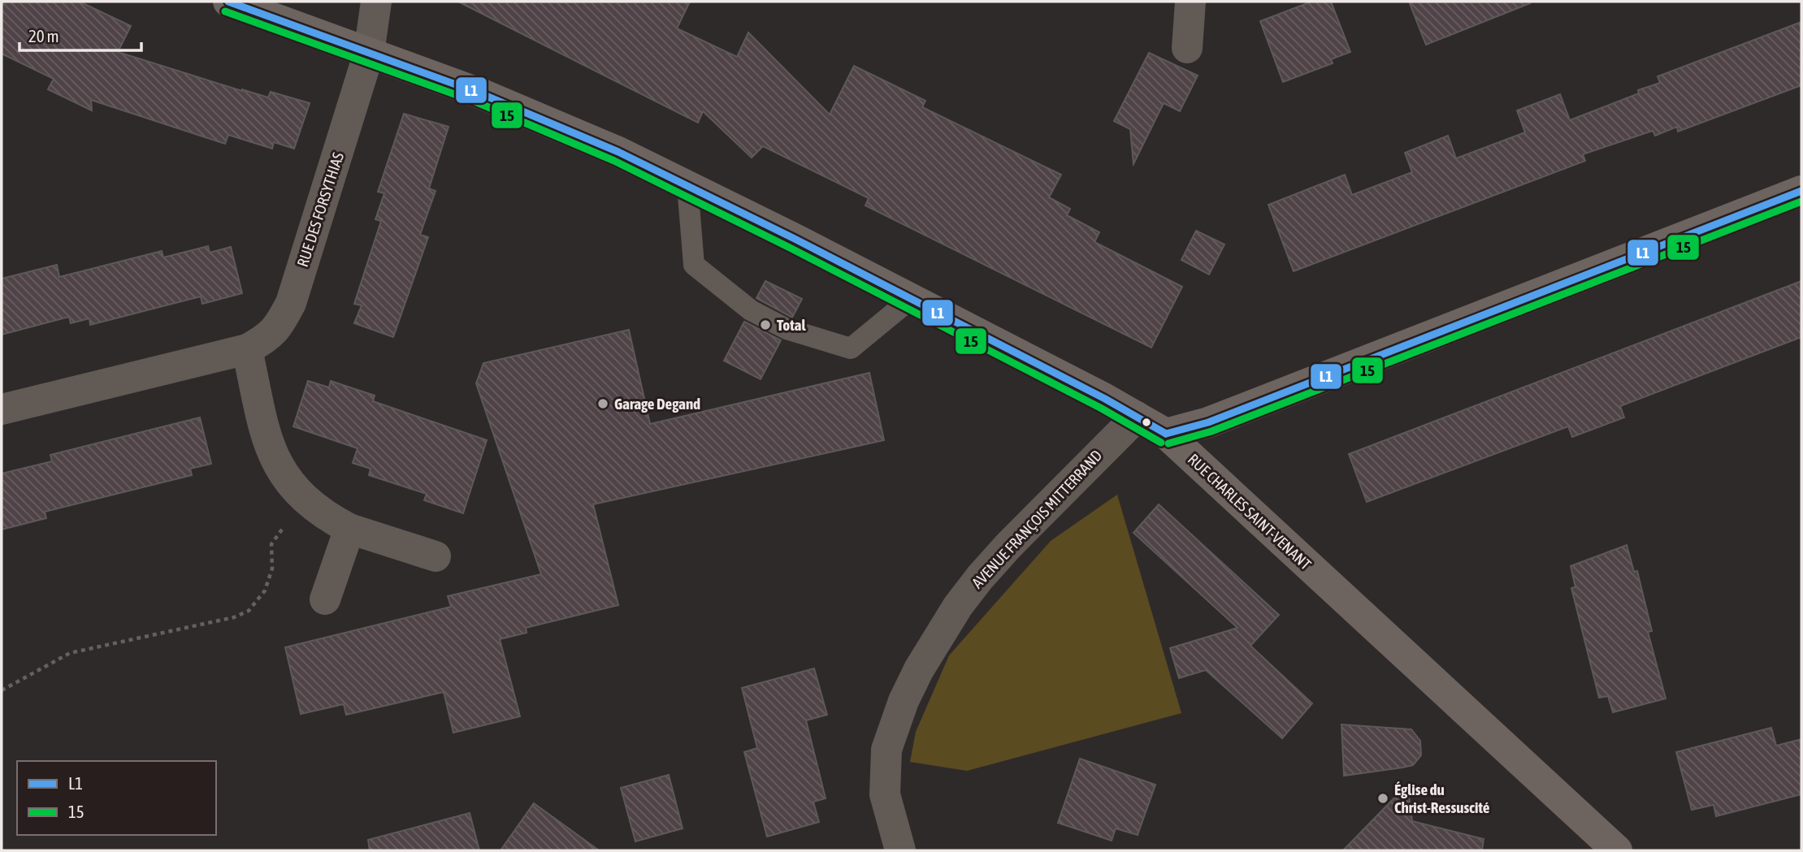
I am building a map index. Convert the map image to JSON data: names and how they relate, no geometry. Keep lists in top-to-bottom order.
{
  "streets": {
    "street": ["RUE DES FORSYTHIAS", "RUE CHARLES SAINT-VENANT", "AVENUE FRANÇOIS MITTERRAND"]
  },
  "crossings": [
    ["RUE DES FORSYTHIAS", "RUE CHARLES SAINT-VENANT"],
    ["RUE CHARLES SAINT-VENANT", "AVENUE FRANÇOIS MITTERRAND"]
  ],
  "places": ["Total", "Garage Degand", "Église du Christ-Ressuscité"],
  "lines": ["transit line L1", "transit line 15"],
  "legend": ["L1", "15"],
  "scale_bar": "20 m"
}
